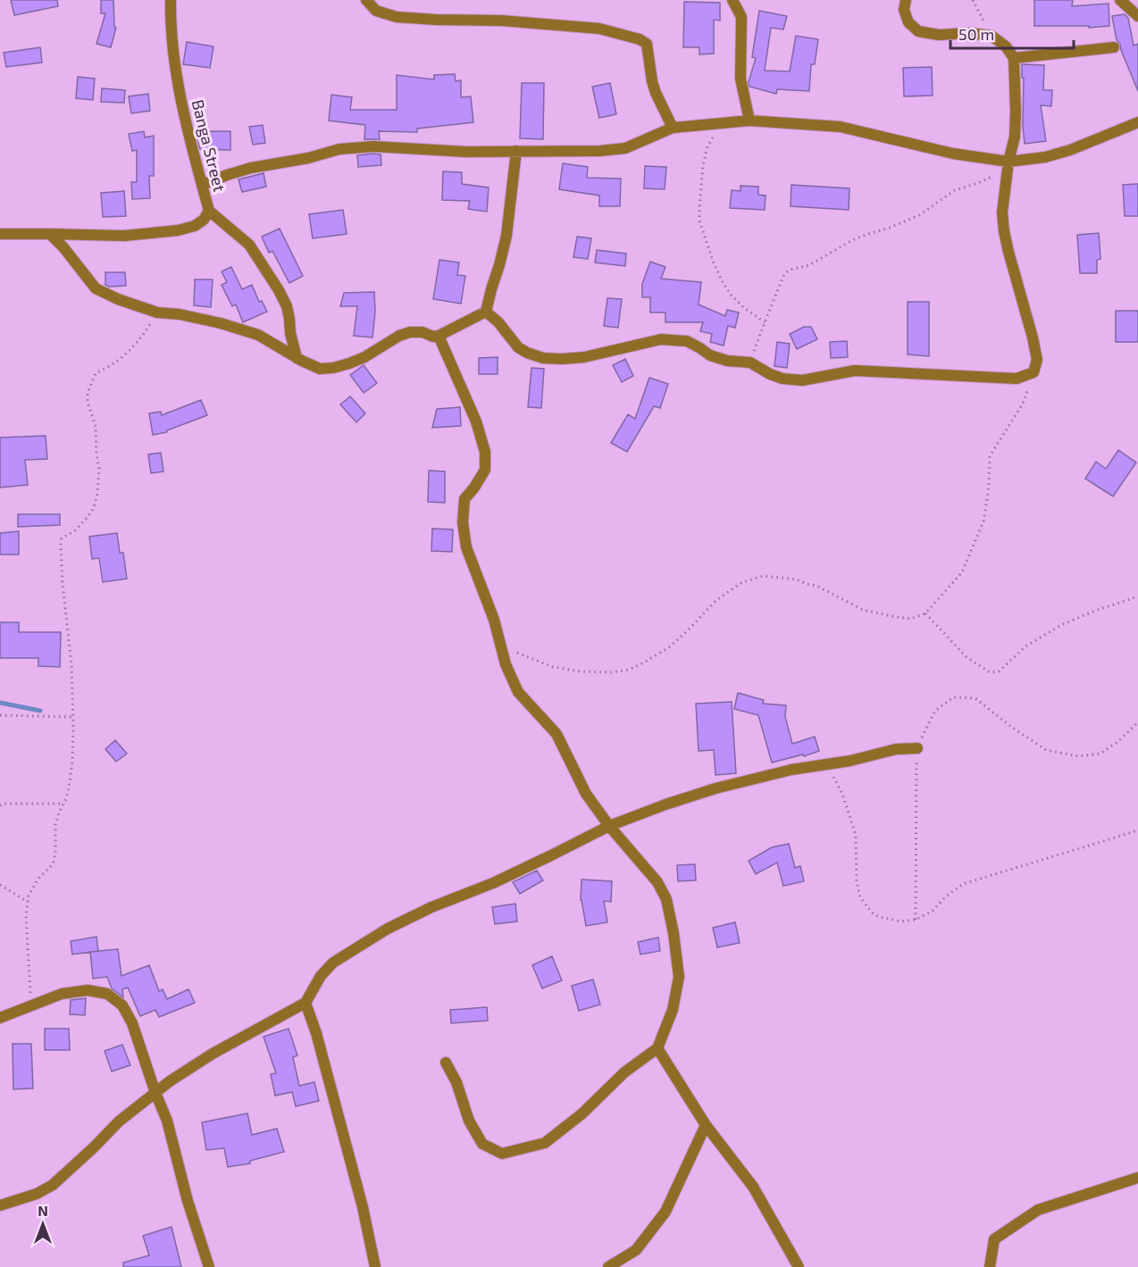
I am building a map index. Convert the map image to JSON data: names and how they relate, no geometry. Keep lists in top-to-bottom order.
{
  "streets": {
    "street": ["Banga Street"]
  },
  "scale_bar": "50 m",
  "north": "top"
}
